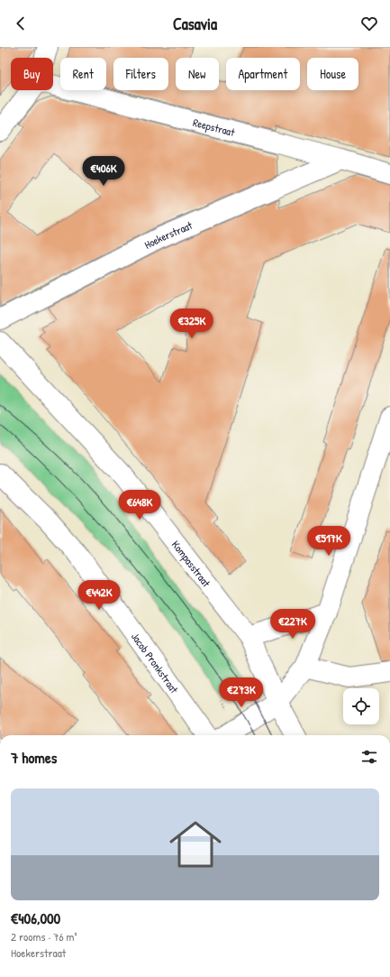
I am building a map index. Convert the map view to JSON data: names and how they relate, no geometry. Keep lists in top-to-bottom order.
{
  "streets": {
    "street": [
      "Reepstraat",
      "Hoekerstraat",
      "Kompasstraat",
      "Jacob Pronkstraat"
    ]
  },
  "crossings": [
    ["Reepstraat", "Hoekerstraat"]
  ],
  "page": {
    "header": "Casavia",
    "chip": [
      "Buy",
      "Rent",
      "Filters",
      "New",
      "Apartment",
      "House"
    ],
    "price": [
      "€406K",
      "€325K",
      "€648K",
      "€517K",
      "€442K",
      "€227K",
      "€273K"
    ],
    "heading": "7 homes",
    "list": [
      {
        "name": "€406,000",
        "note": "2 rooms · 76 m² · Hoekerstraat"
      }
    ]
  }
}
